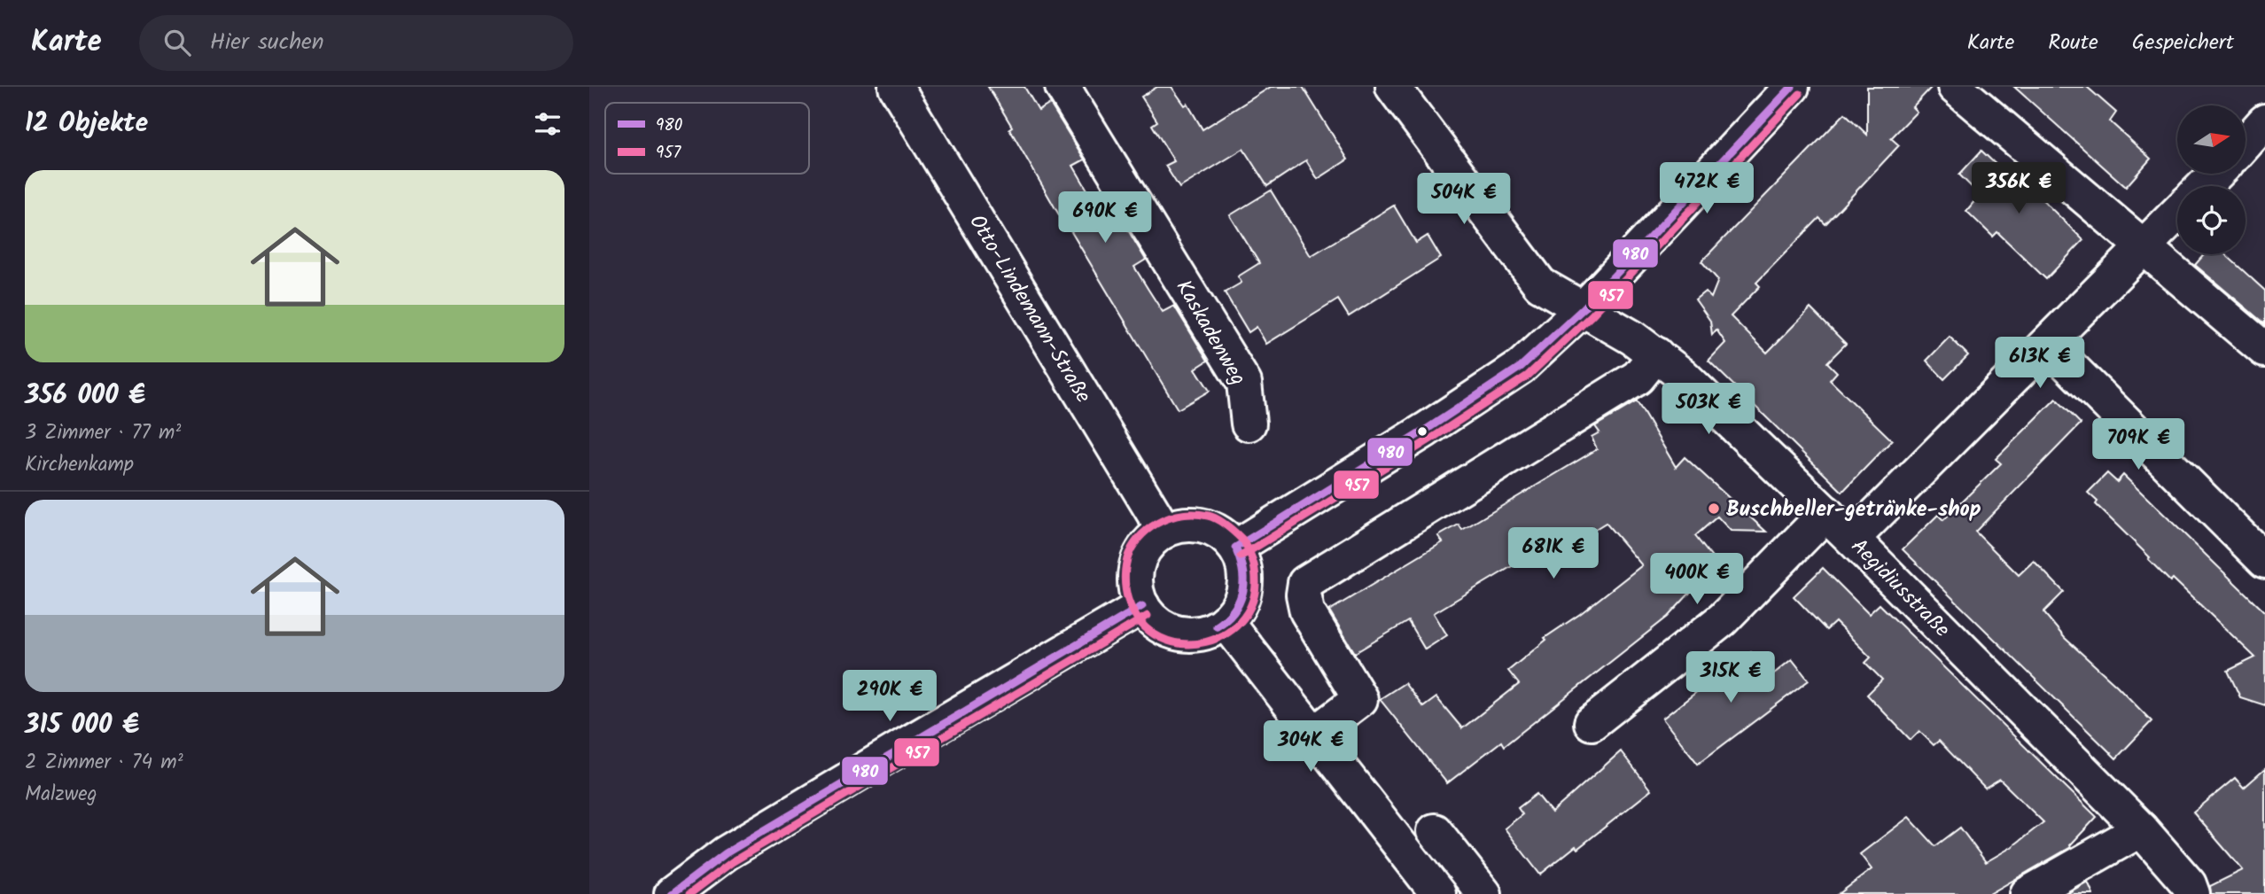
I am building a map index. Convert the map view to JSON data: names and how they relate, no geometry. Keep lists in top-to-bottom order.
{
  "streets": {
    "street": ["Otto-Lindemann-Straße", "Kaskadenweg", "Aegidiusstraße"]
  },
  "places": ["Buschbeller-getränke-shop"],
  "lines": ["transit line 980", "transit line 957"],
  "legend": ["980", "957"],
  "north": "right",
  "page": {
    "header": "Karte",
    "search": "Hier suchen",
    "nav": ["Karte", "Route", "Gespeichert"],
    "heading": "12 Objekte",
    "list": [
      {
        "name": "356 000 €",
        "note": "3 Zimmer · 77 m² · Kirchenkamp"
      },
      {
        "name": "315 000 €",
        "note": "2 Zimmer · 74 m² · Malzweg"
      }
    ],
    "price": [
      "472K €",
      "356K €",
      "504K €",
      "690K €",
      "613K €",
      "503K €",
      "709K €",
      "681K €",
      "400K €",
      "315K €",
      "290K €",
      "304K €"
    ]
  }
}
